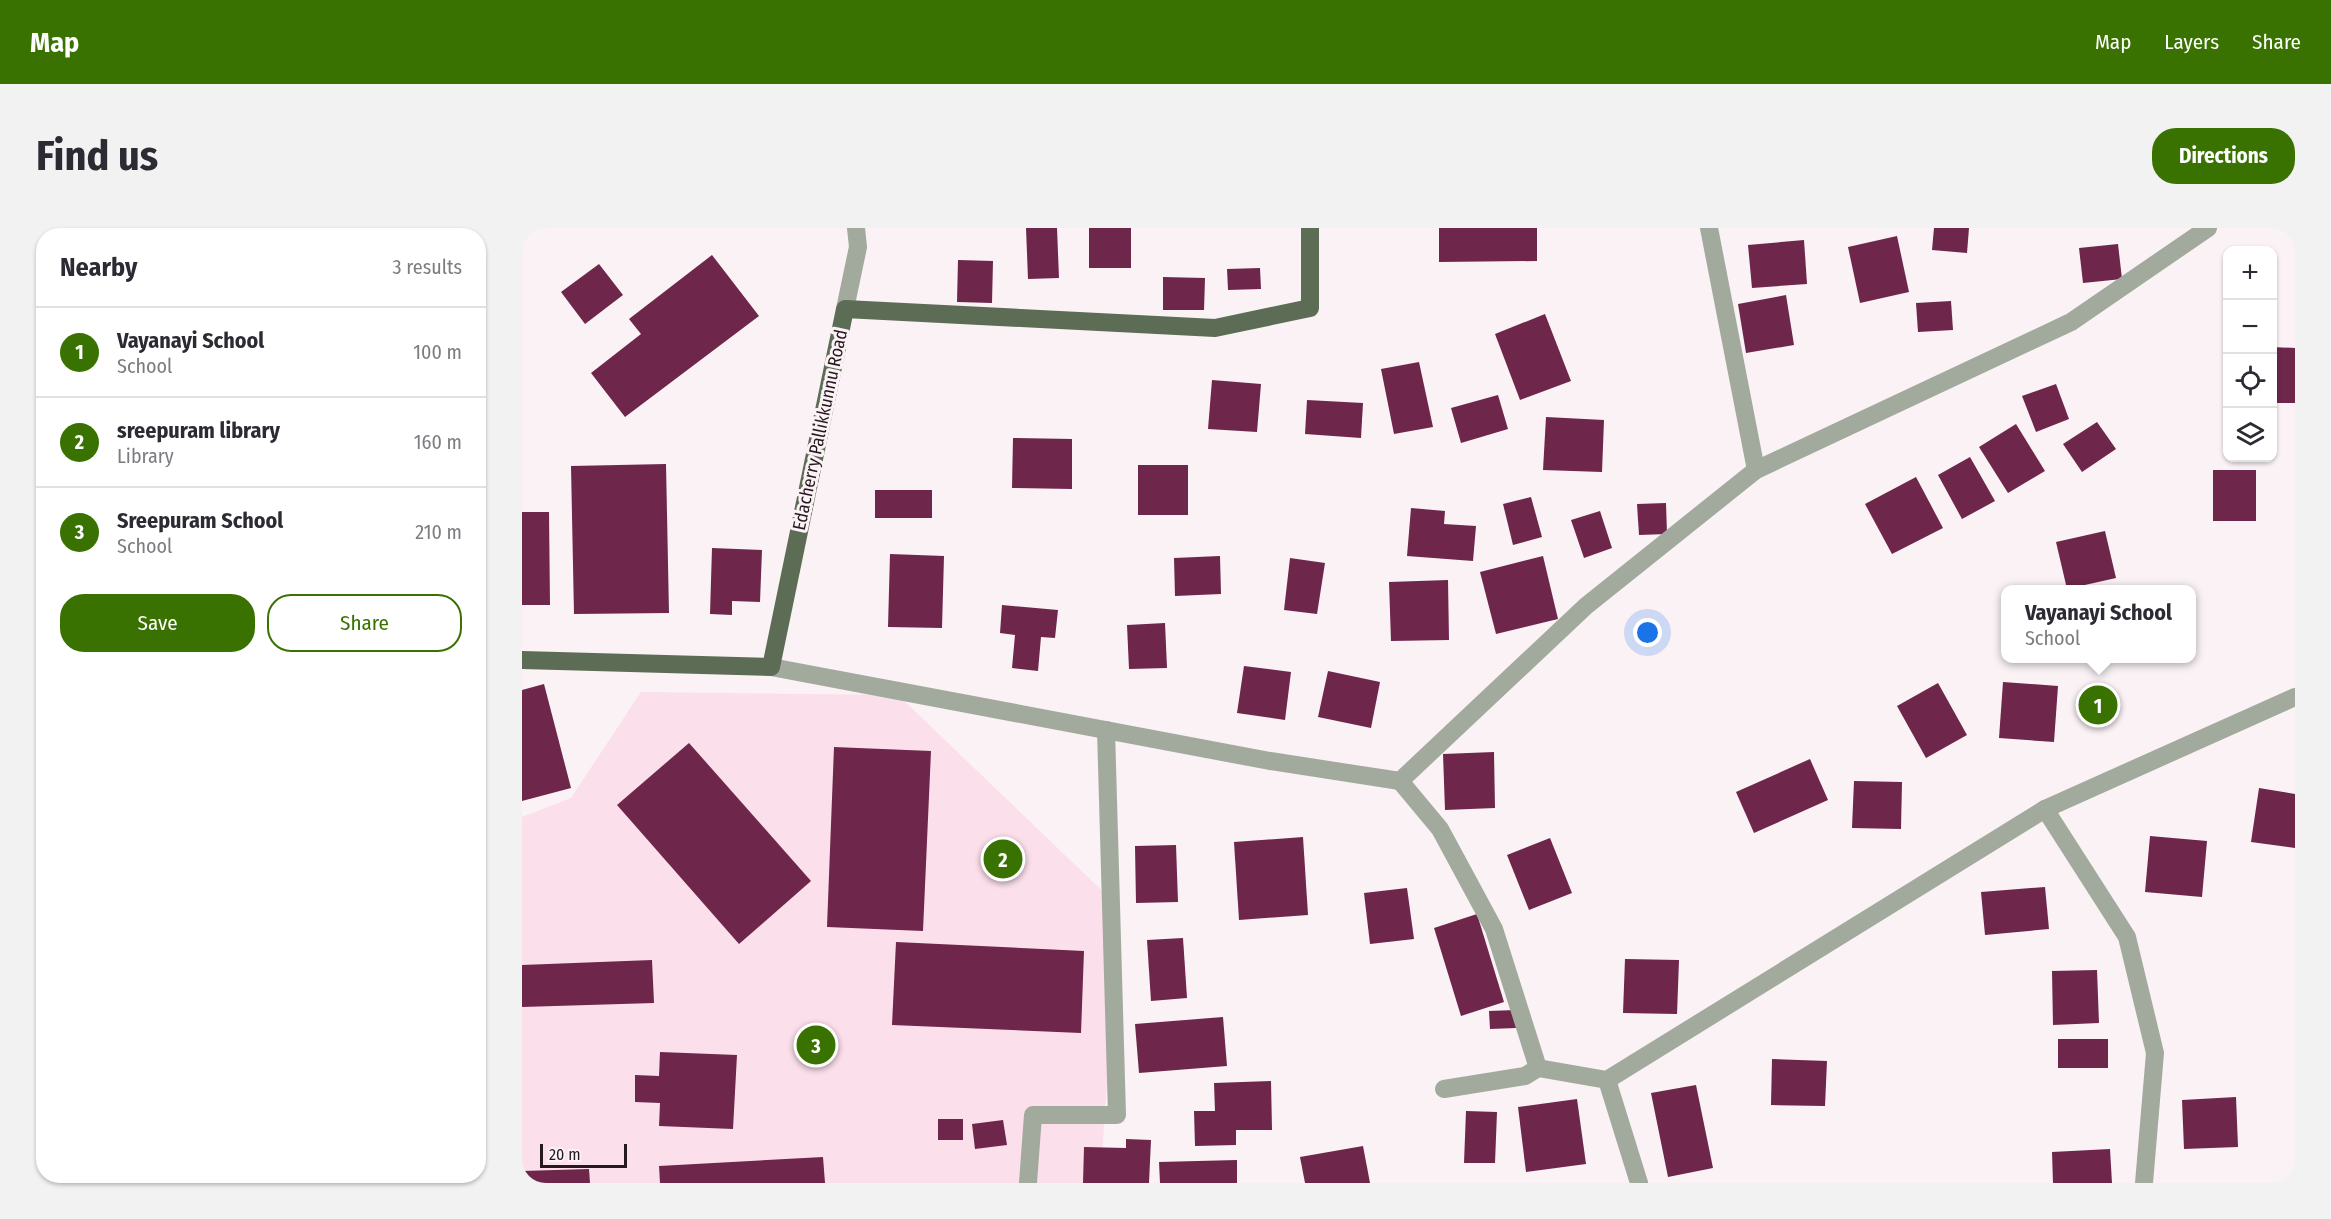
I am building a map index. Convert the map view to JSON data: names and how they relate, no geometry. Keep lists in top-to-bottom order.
{
  "streets": {
    "main road": ["Edacherry Pallikkunnu Road"]
  },
  "scale_bar": "20 m",
  "page": {
    "header": "Map",
    "nav": ["Map", "Layers", "Share"],
    "buttons": [
      "Directions",
      ["Save", "Share"]
    ],
    "title": "Find us",
    "heading": ["Nearby", "3 results"],
    "map_buttons": ["+", "−"],
    "list": [
      {
        "mark": "1",
        "name": "Vayanayi School",
        "note": "School",
        "value": "100 m"
      },
      {
        "mark": "2",
        "name": "sreepuram library",
        "note": "Library",
        "value": "160 m"
      },
      {
        "mark": "3",
        "name": "Sreepuram School",
        "note": "School",
        "value": "210 m"
      }
    ],
    "popup": ["Vayanayi School", "School"],
    "pins": ["1", "2", "3"],
    "scale": "20 m"
  }
}
